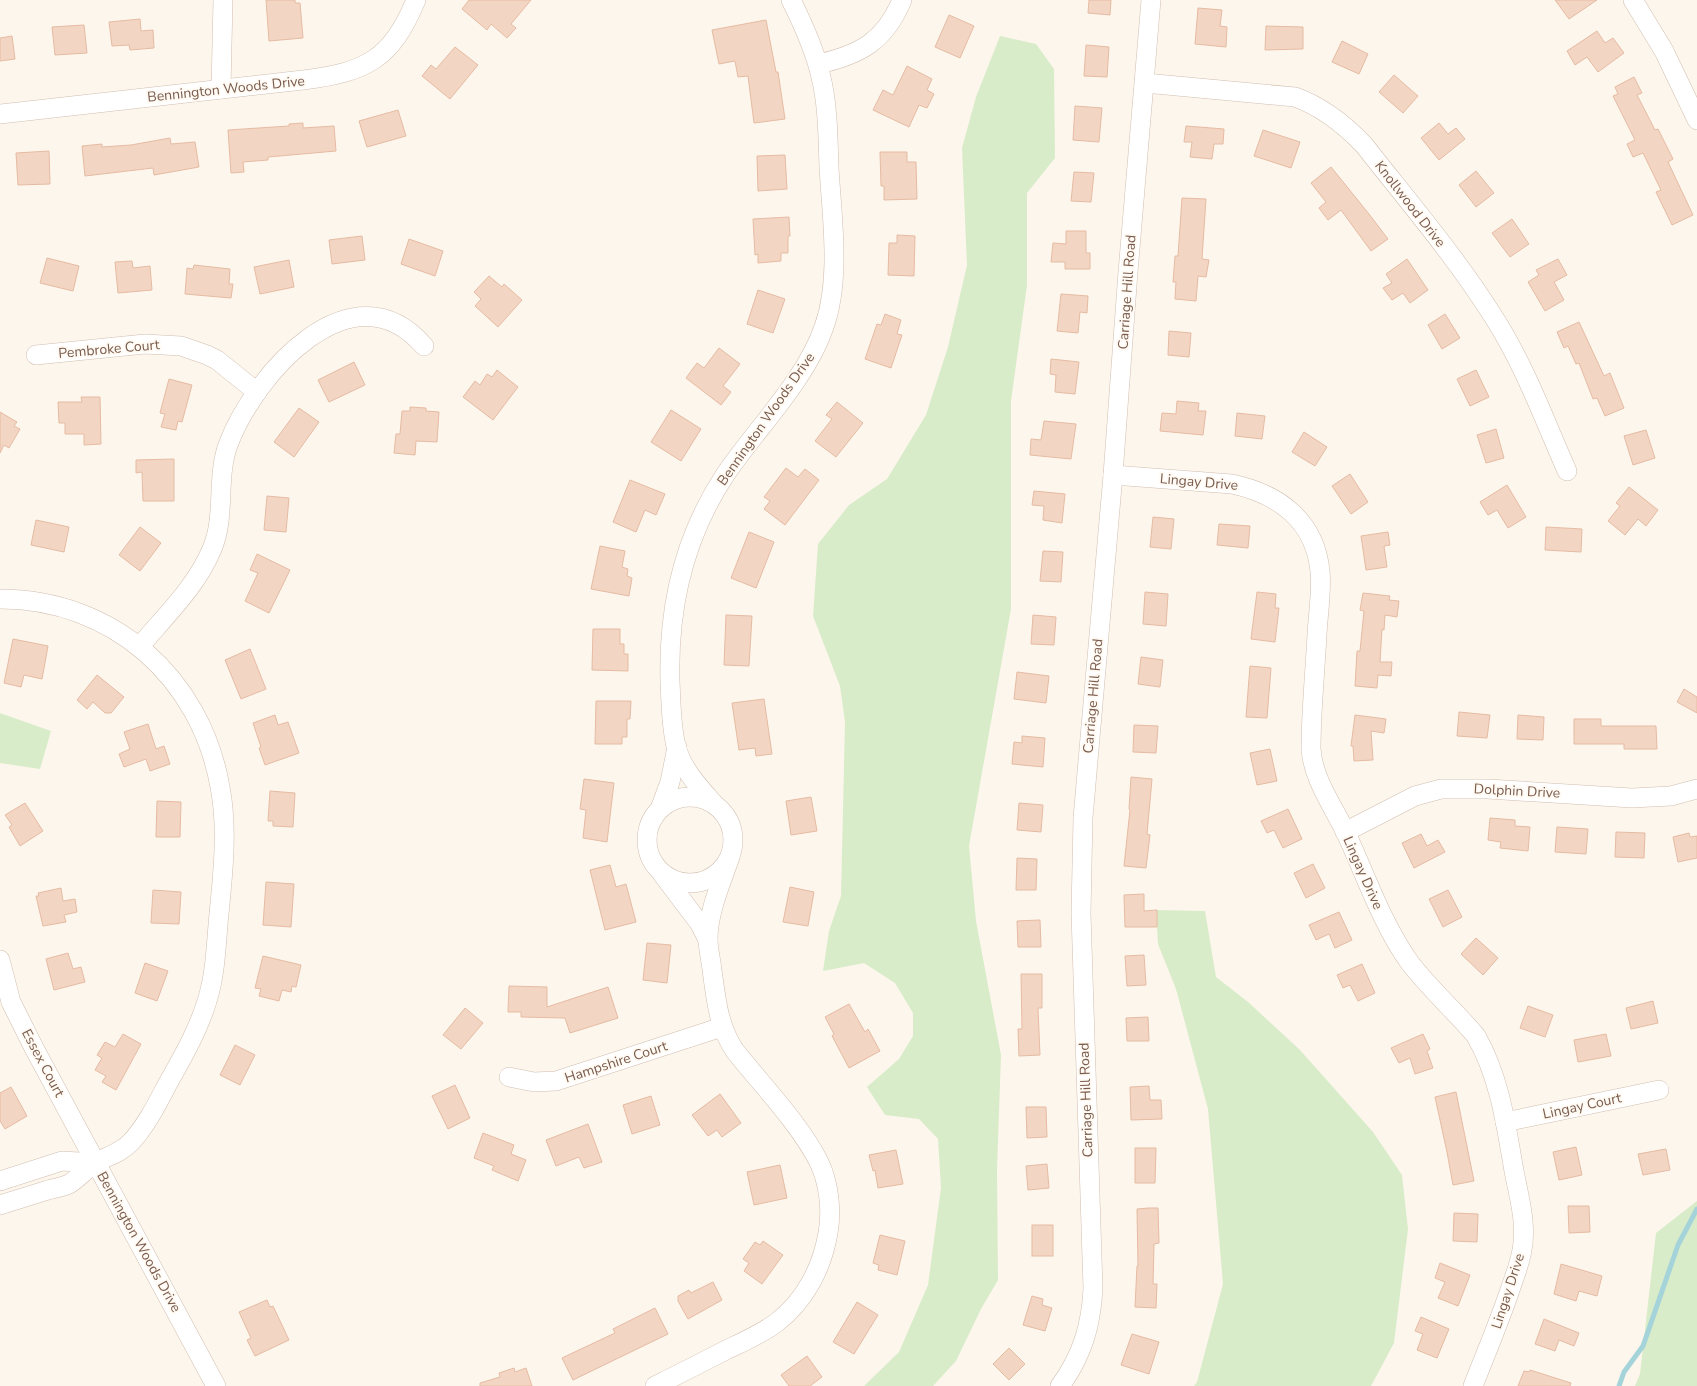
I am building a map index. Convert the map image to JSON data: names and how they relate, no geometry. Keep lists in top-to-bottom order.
{
  "streets": {
    "street": [
      "Bennington Woods Drive",
      "Knollwood Drive",
      "Carriage Hill Road",
      "Pembroke Court",
      "Lingay Drive",
      "Dolphin Drive",
      "Hampshire Court",
      "Essex Court",
      "Lingay Court"
    ]
  },
  "crossings": [
    ["Bennington Woods Drive", "Hampshire Court"],
    ["Bennington Woods Drive", "Essex Court"],
    ["Knollwood Drive", "Carriage Hill Road"],
    ["Carriage Hill Road", "Lingay Drive"],
    ["Lingay Drive", "Dolphin Drive"],
    ["Lingay Drive", "Lingay Court"]
  ]
}
